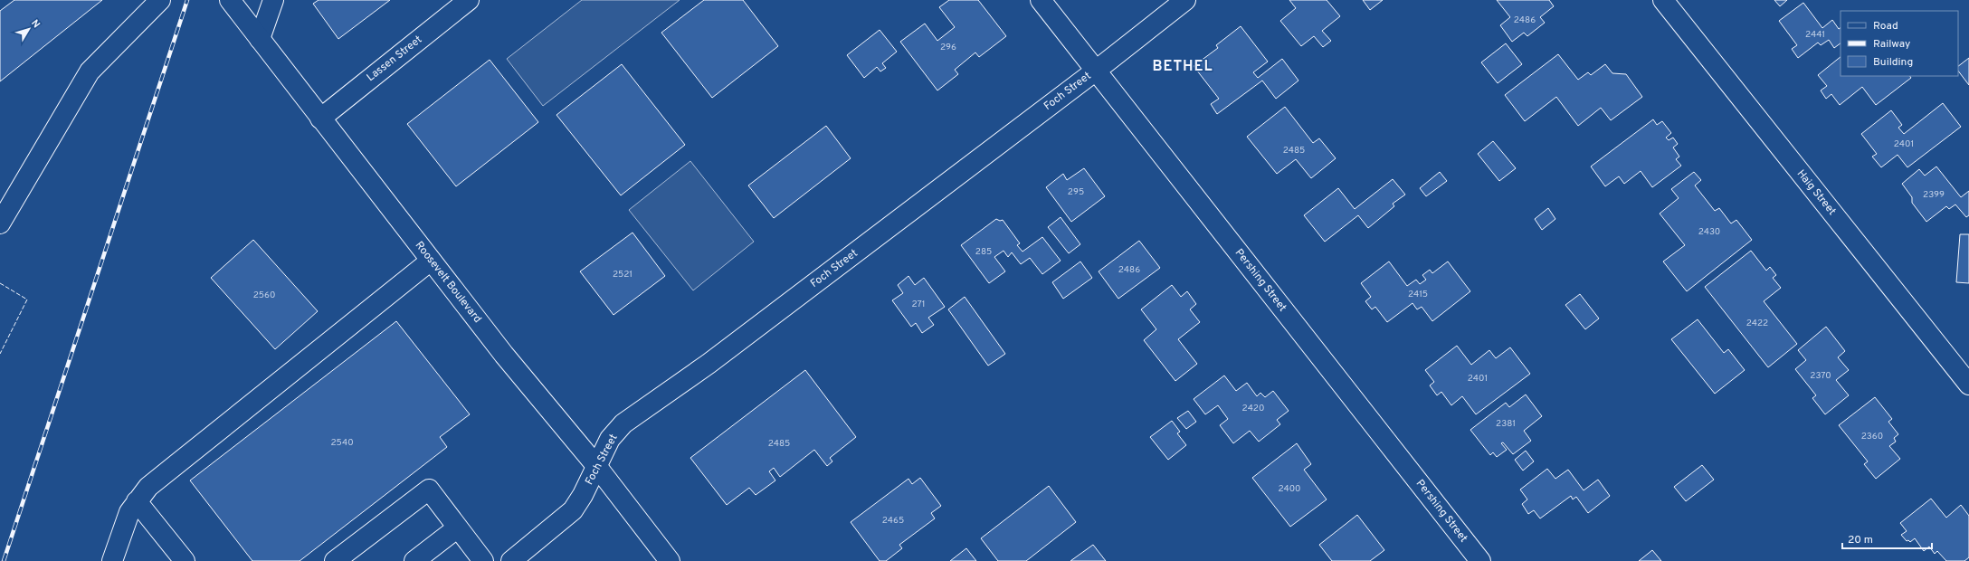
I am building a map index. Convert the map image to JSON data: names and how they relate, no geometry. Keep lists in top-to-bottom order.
{
  "streets": {
    "street": [
      "Lassen Street",
      "Foch Street",
      "Haig Street",
      "Pershing Street",
      "Roosevelt Boulevard"
    ]
  },
  "crossings": [
    ["Lassen Street", "Roosevelt Boulevard"],
    ["Foch Street", "Pershing Street"],
    ["Foch Street", "Roosevelt Boulevard"]
  ],
  "districts": ["BETHEL"],
  "house_numbers": [
    "2486",
    "2441",
    "296",
    "2401",
    "2485",
    "295",
    "2399",
    "2430",
    "285",
    "2486",
    "2521",
    "2415",
    "2560",
    "271",
    "2422",
    "2370",
    "2401",
    "2420",
    "2381",
    "2360",
    "2540",
    "2485",
    "2400",
    "2465"
  ],
  "legend": ["Road", "Railway", "Building"],
  "scale_bar": "20 m",
  "north": "top right"
}
